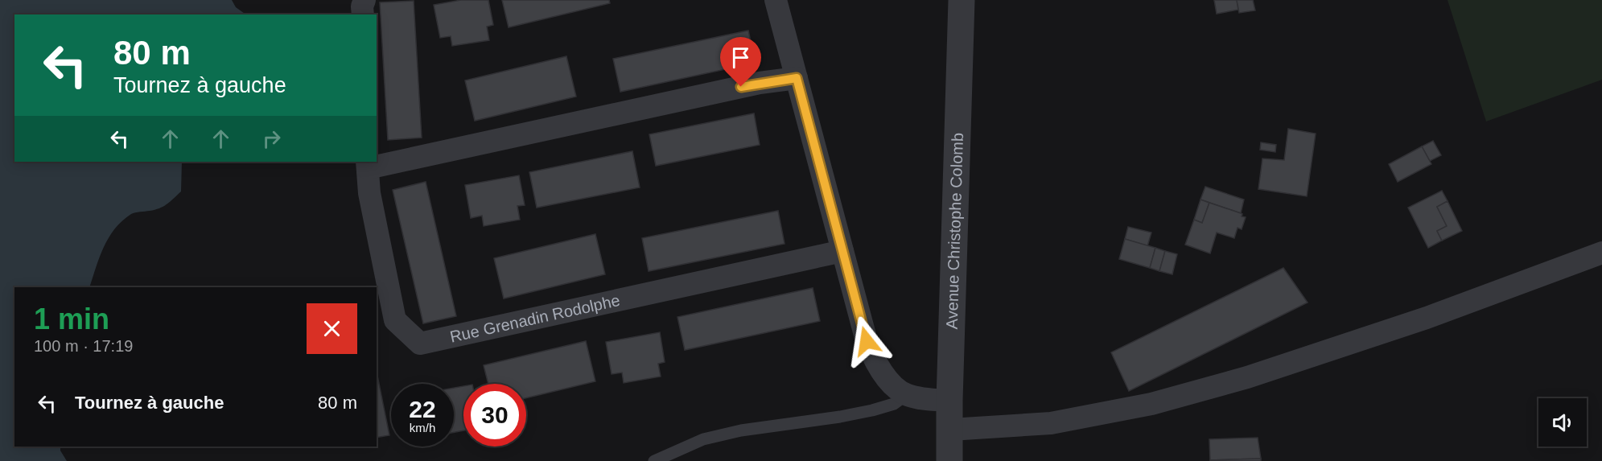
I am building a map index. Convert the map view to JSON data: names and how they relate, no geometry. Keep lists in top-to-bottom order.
{
  "streets": {
    "street": ["Avenue Christophe Colomb", "Rue Grenadin Rodolphe"]
  },
  "page": {
    "turn": ["80 m", "Tournez à gauche"],
    "heading": ["1 min", "100 m · 17:19"],
    "list": [
      {
        "name": "Tournez à gauche",
        "value": "80 m"
      }
    ],
    "speed": "22 km/h",
    "limit": "30"
  }
}
